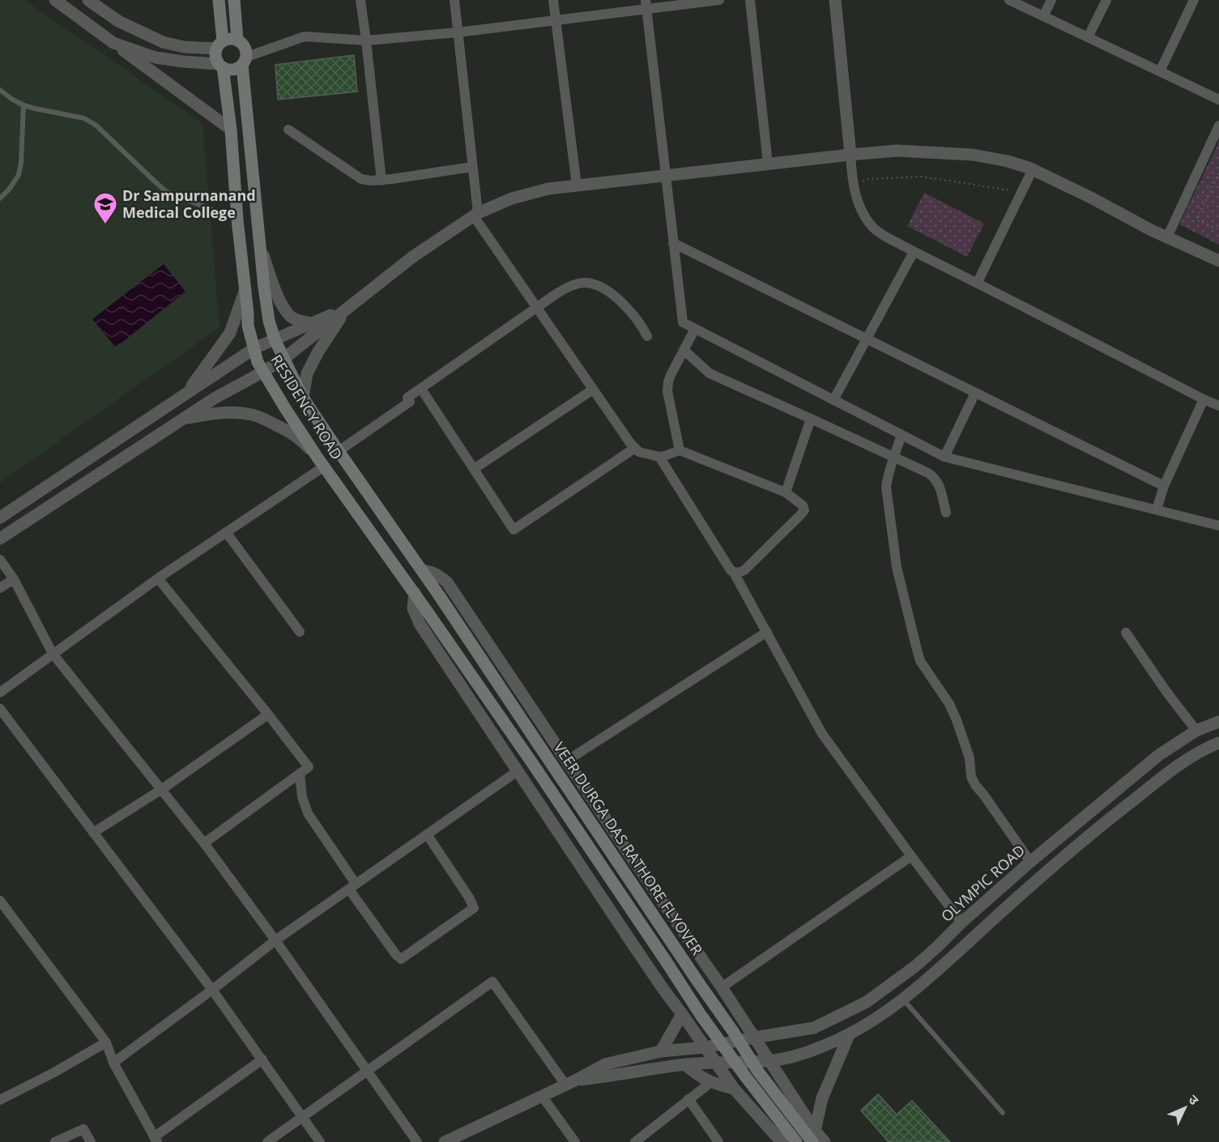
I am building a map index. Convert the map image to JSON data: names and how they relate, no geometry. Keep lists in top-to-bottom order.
{
  "streets": {
    "main road": ["RESIDENCY ROAD", "VEER DURGA DAS RATHORE FLYOVER"],
    "street": ["OLYMPIC ROAD"]
  },
  "crossings": [
    ["RESIDENCY ROAD", "VEER DURGA DAS RATHORE FLYOVER"]
  ],
  "places": {
    "school or university": ["Dr Sampurnanand Medical College"]
  },
  "north": "top right"
}
